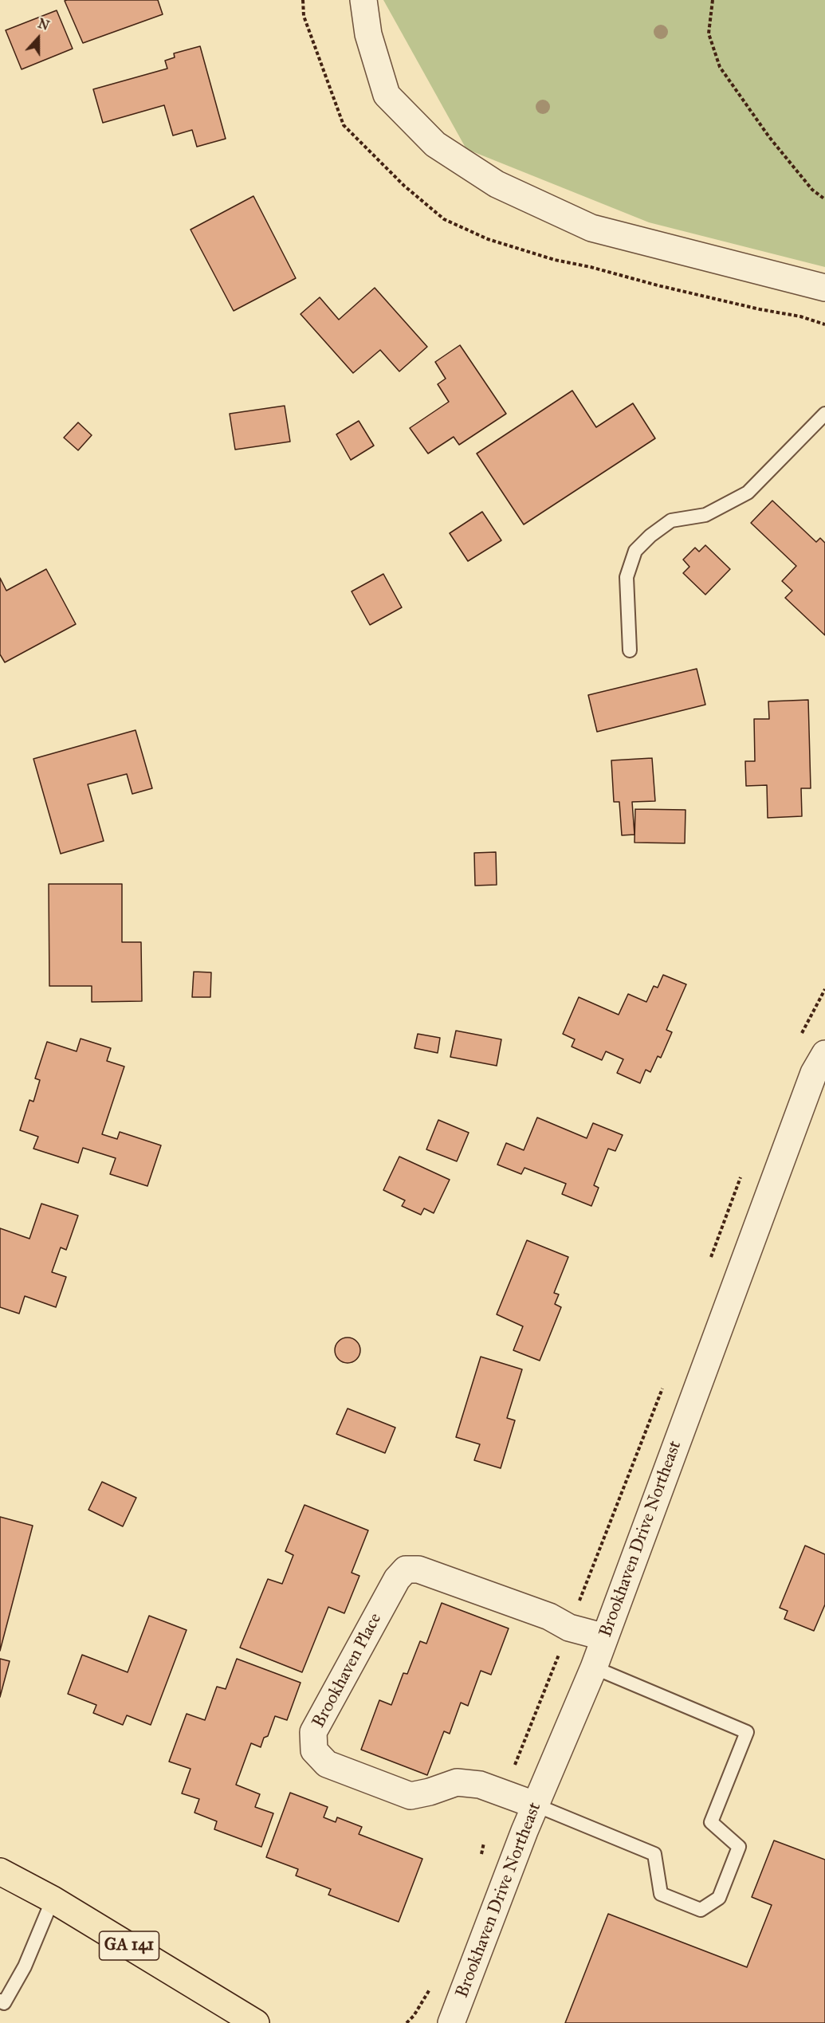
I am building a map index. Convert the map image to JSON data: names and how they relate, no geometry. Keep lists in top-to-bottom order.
{
  "streets": {
    "highway": ["GA 141"],
    "street": ["Brookhaven Drive Northeast", "Brookhaven Place"]
  },
  "crossings": [
    ["Brookhaven Drive Northeast", "Brookhaven Place"]
  ],
  "north": "top"
}
